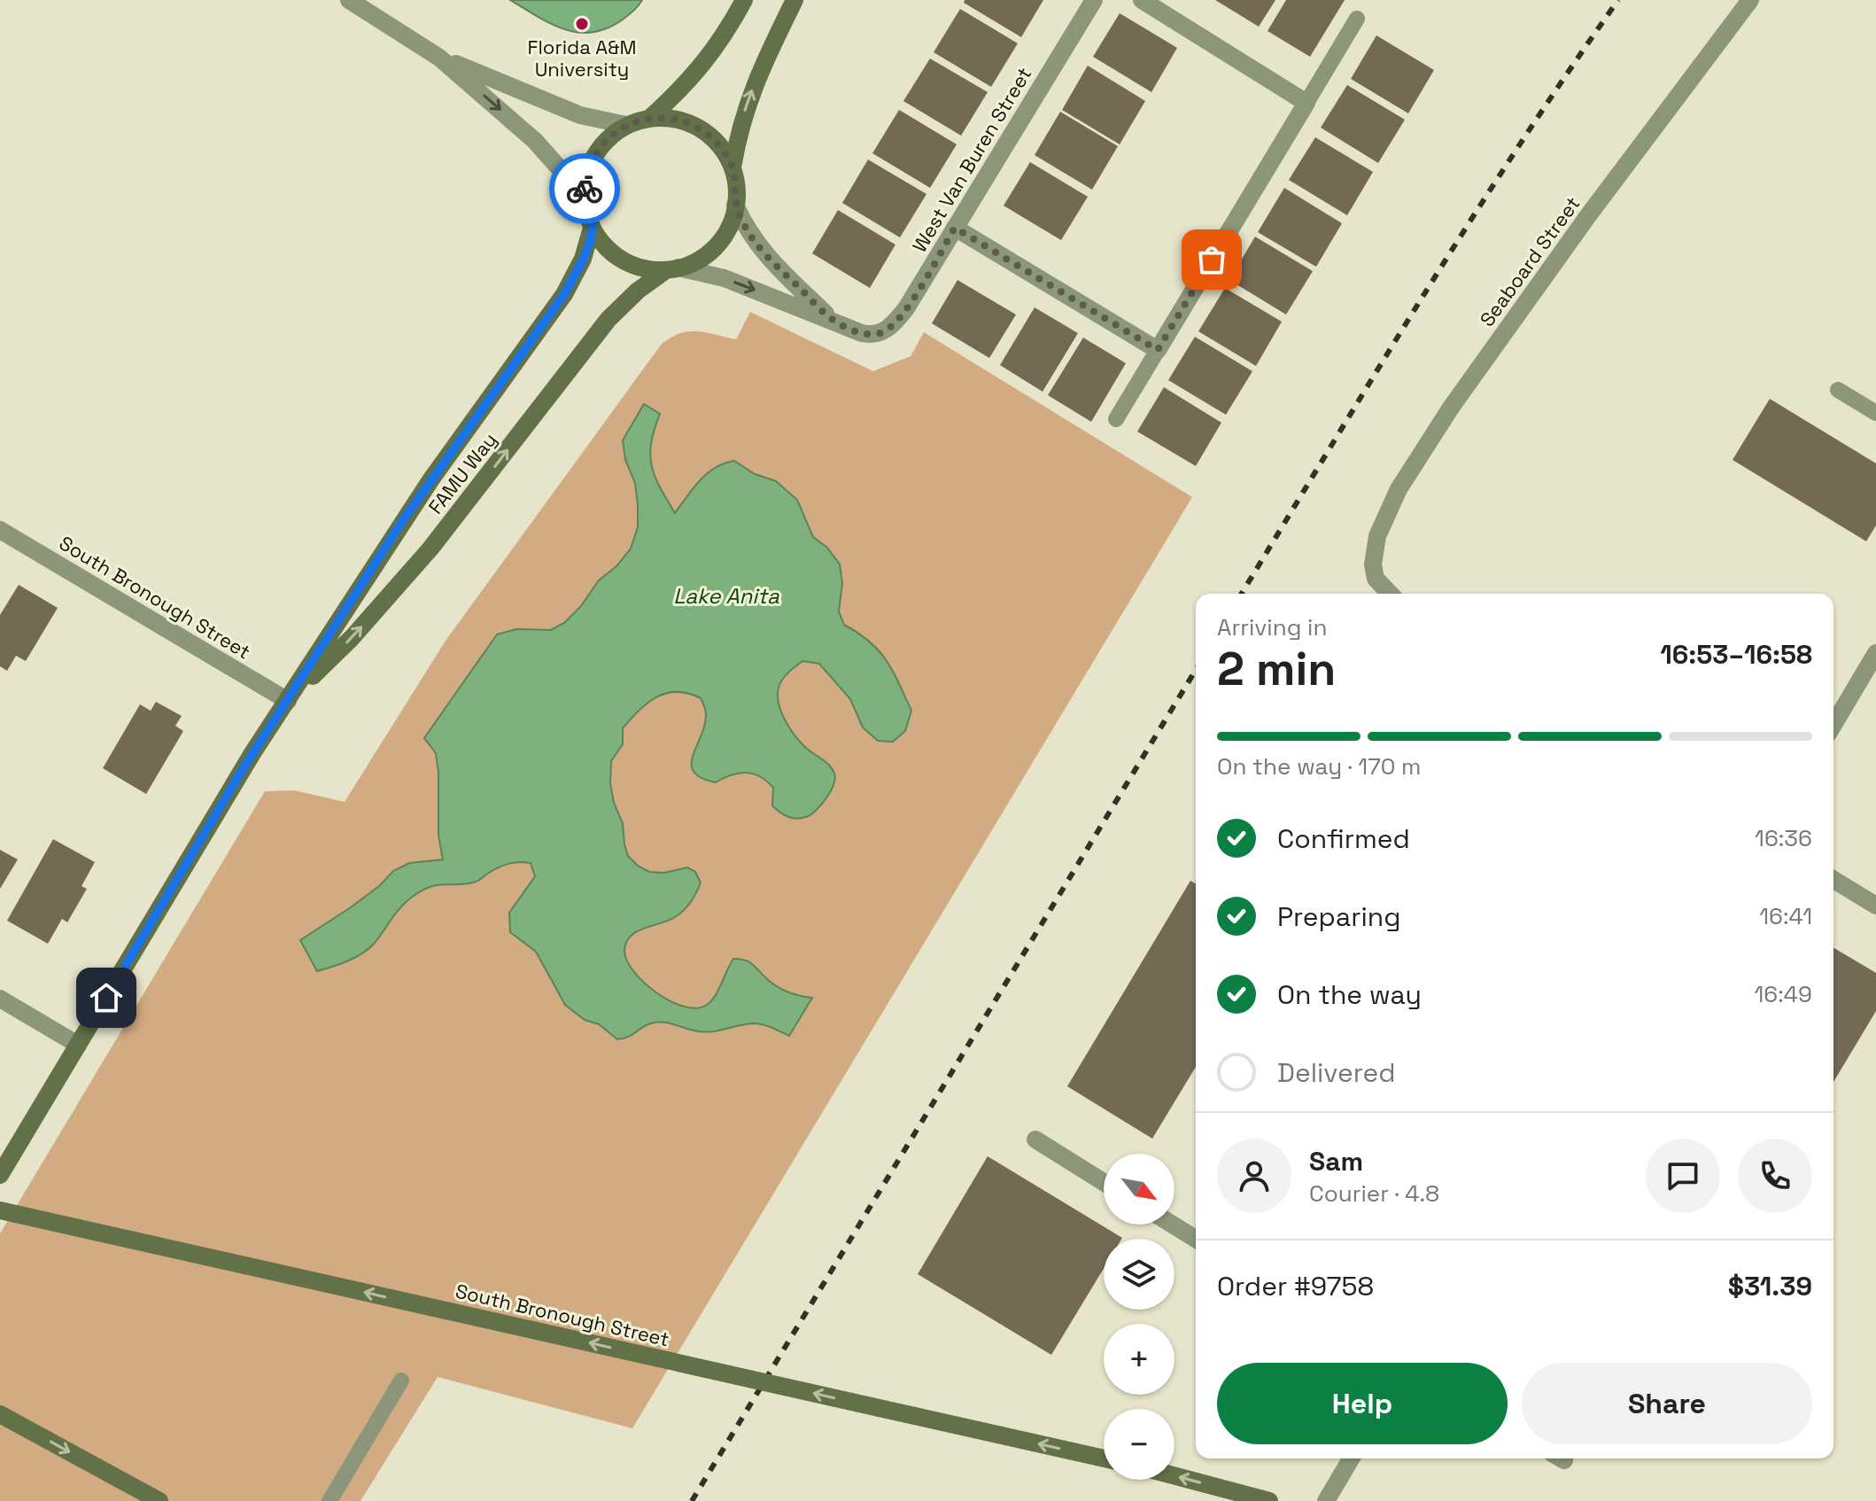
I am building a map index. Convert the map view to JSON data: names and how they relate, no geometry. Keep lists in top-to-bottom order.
{
  "streets": {
    "street": [
      "West Van Buren Street",
      "Seaboard Street",
      "FAMU Way",
      "South Bronough Street"
    ]
  },
  "crossings": [
    ["FAMU Way", "South Bronough Street"]
  ],
  "one_way": ["South Bronough Street"],
  "water": ["Lake Anita"],
  "places": ["Florida A&M University"],
  "north": "bottom right",
  "page": {
    "heading": ["2 min", "Arriving in", "16:53–16:58"],
    "panel": [
      "Sam",
      "Courier · 4.8",
      "Order #9758",
      "$31.39"
    ],
    "bar": "On the way · 170 m",
    "list": [
      ["Confirmed", "16:36"],
      ["Preparing", "16:41"],
      ["On the way", "16:49"],
      "Delivered"
    ],
    "map_buttons": ["+", "−"],
    "buttons": ["Help", "Share"]
  }
}
